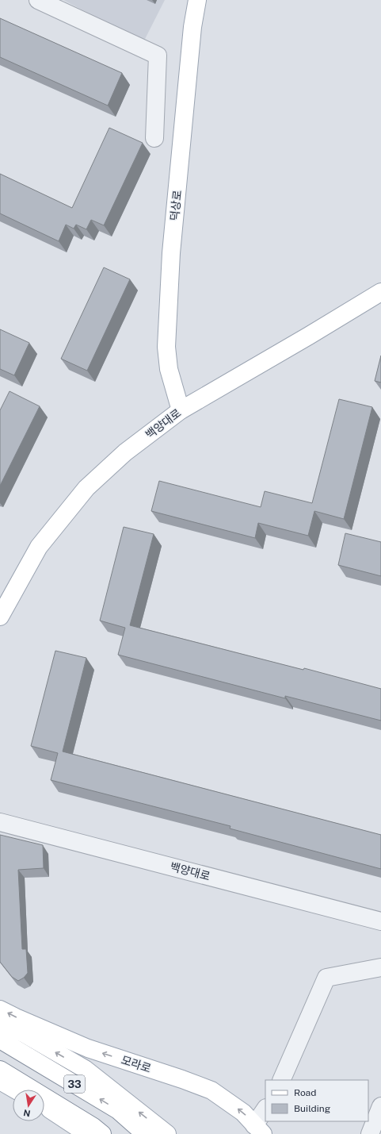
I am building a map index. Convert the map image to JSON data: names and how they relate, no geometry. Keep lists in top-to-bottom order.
{
  "streets": {
    "main road": [
      "덕상로",
      "백양대로",
      "모라로",
      "33"
    ]
  },
  "crossings": [
    ["덕상로", "백양대로"]
  ],
  "legend": ["Road", "Building"],
  "north": "bottom"
}
